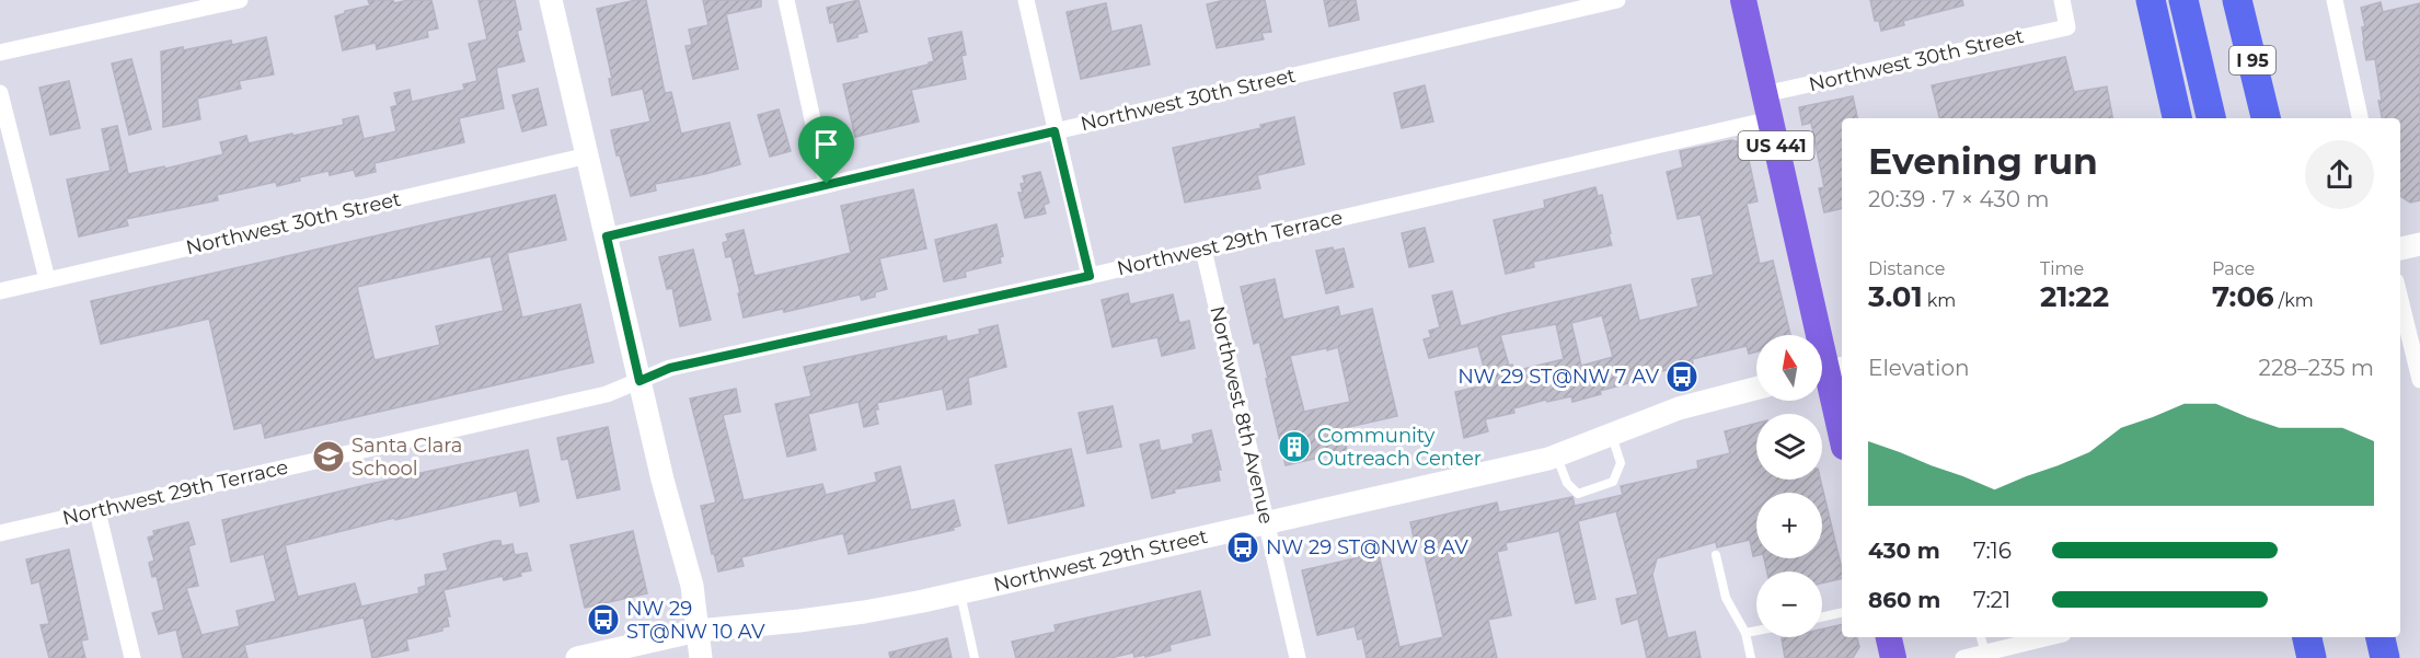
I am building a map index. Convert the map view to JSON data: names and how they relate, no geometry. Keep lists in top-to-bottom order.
{
  "streets": {
    "highway": ["I 95"],
    "main road": ["US 441"],
    "street": [
      "Northwest 30th Street",
      "Northwest 29th Terrace",
      "Northwest 8th Avenue",
      "Northwest 29th Street"
    ]
  },
  "crossings": [
    ["Northwest 30th Street", "US 441"],
    ["Northwest 30th Street", "Northwest 29th Terrace"],
    ["US 441", "Northwest 29th Terrace"],
    ["Northwest 29th Terrace", "Northwest 8th Avenue"],
    ["Northwest 8th Avenue", "Northwest 29th Street"]
  ],
  "places": {
    "bus stop": ["NW 29 ST@NW 7 AV", "NW 29 ST@NW 8 AV", "NW 29 ST@NW 10 AV"],
    "building": ["Community Outreach Center"],
    "school or university": ["Santa Clara School"]
  },
  "north": "top",
  "page": {
    "heading": ["Evening run", "20:39 · 7 × 430 m"],
    "stats": [
      ["Distance", "3.01 km"],
      ["Time", "21:22"],
      ["Pace", "7:06 /km"]
    ],
    "map_buttons": ["+", "−"],
    "chart": ["Elevation", "228–235 m"],
    "list": [
      {
        "name": "430 m",
        "note": "7:16"
      },
      {
        "name": "860 m",
        "note": "7:21"
      }
    ]
  }
}
